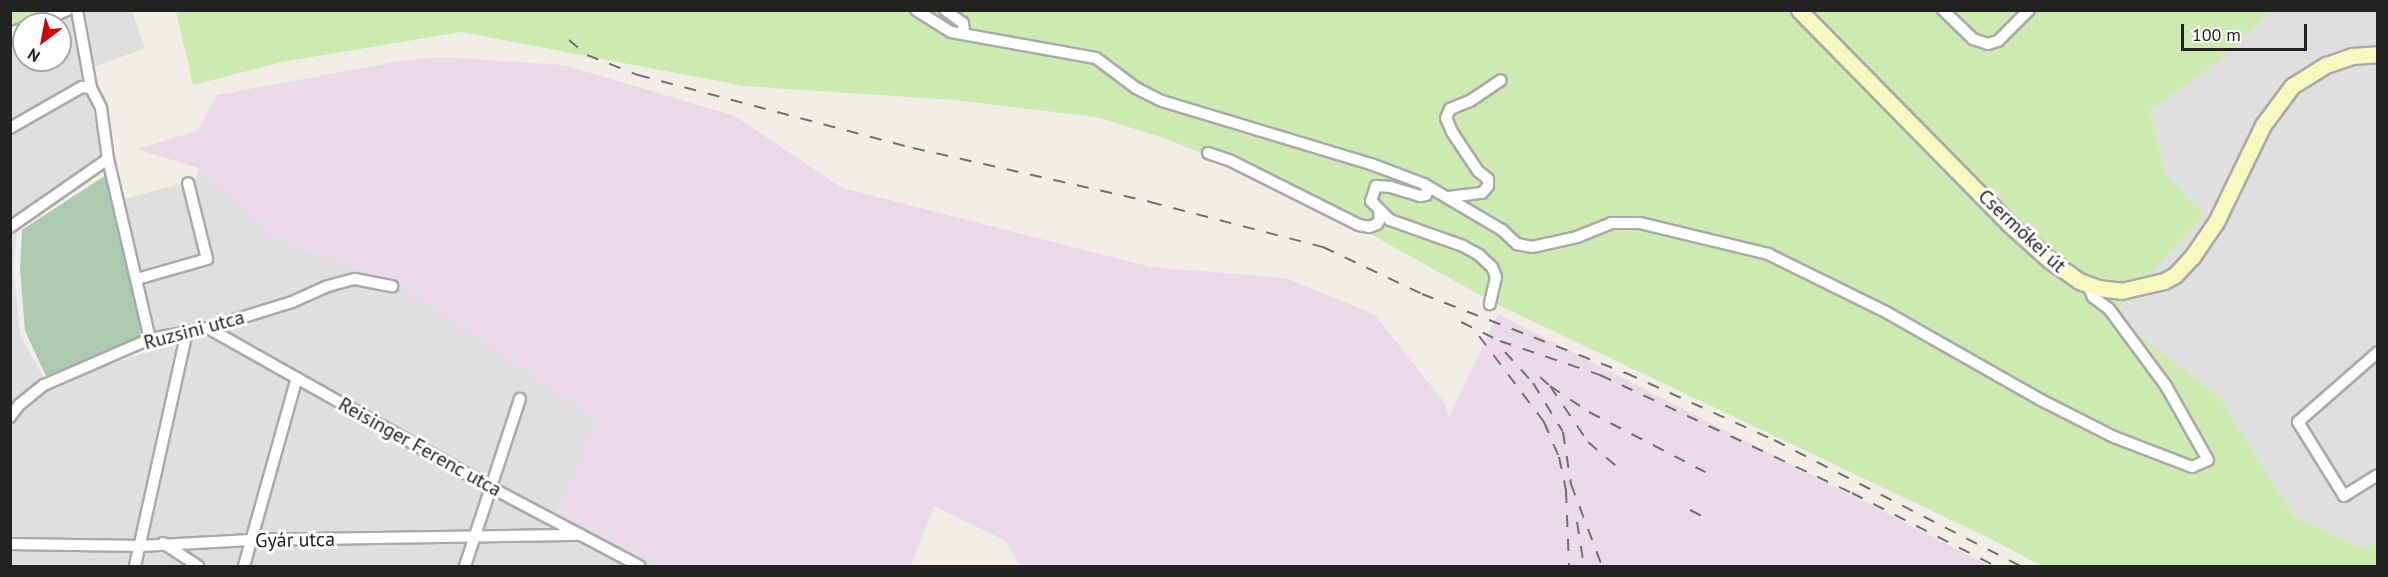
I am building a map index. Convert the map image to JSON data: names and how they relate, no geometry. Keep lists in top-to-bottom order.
{
  "streets": {
    "main road": ["Csermőkei út"],
    "street": ["Ruzsini utca", "Reisinger Ferenc utca", "Gyár utca"]
  },
  "crossings": [
    ["Ruzsini utca", "Reisinger Ferenc utca"],
    ["Reisinger Ferenc utca", "Gyár utca"]
  ],
  "scale_bar": "100 m",
  "north": "bottom left"
}
